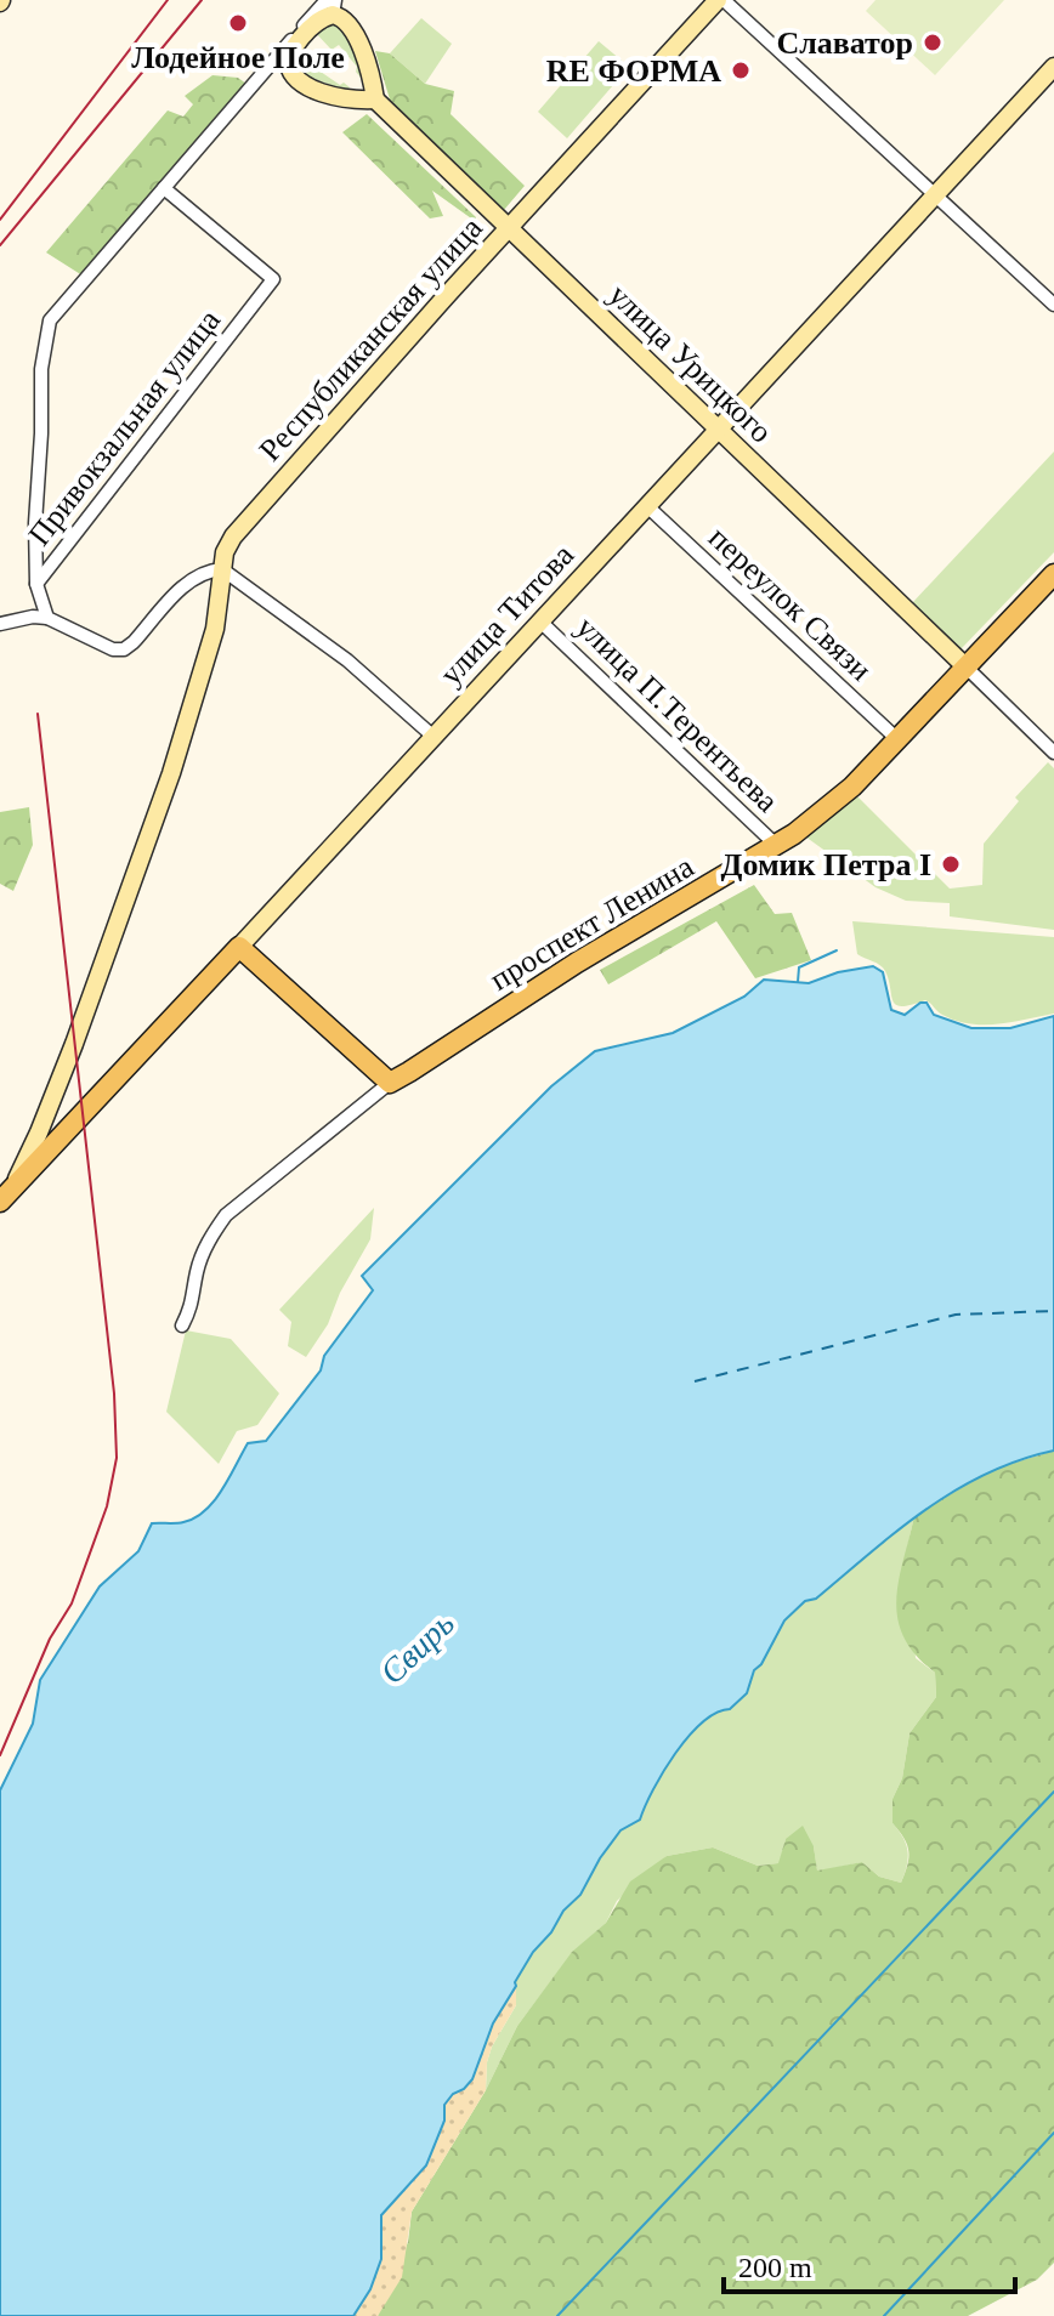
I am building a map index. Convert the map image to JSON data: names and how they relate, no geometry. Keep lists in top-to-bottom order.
{
  "streets": {
    "main road": ["улица Титова", "проспект Ленина"],
    "street": [
      "Республиканская улица",
      "улица Урицкого",
      "Привокзальная улица",
      "переулок Связи",
      "улица П.Терентьева"
    ]
  },
  "crossings": [
    ["Республиканская улица", "улица Урицкого"],
    ["Республиканская улица", "улица Титова"],
    ["улица Урицкого", "улица Титова"],
    ["улица Урицкого", "проспект Ленина"],
    ["переулок Связи", "улица Титова"],
    ["переулок Связи", "проспект Ленина"],
    ["улица Титова", "улица П.Терентьева"],
    ["улица П.Терентьева", "проспект Ленина"]
  ],
  "water": ["Свирь"],
  "places": [
    "Лодейное Поле",
    "Славатор",
    "RE ФОРМА",
    "Домик Петра I"
  ],
  "scale_bar": "200 m"
}
